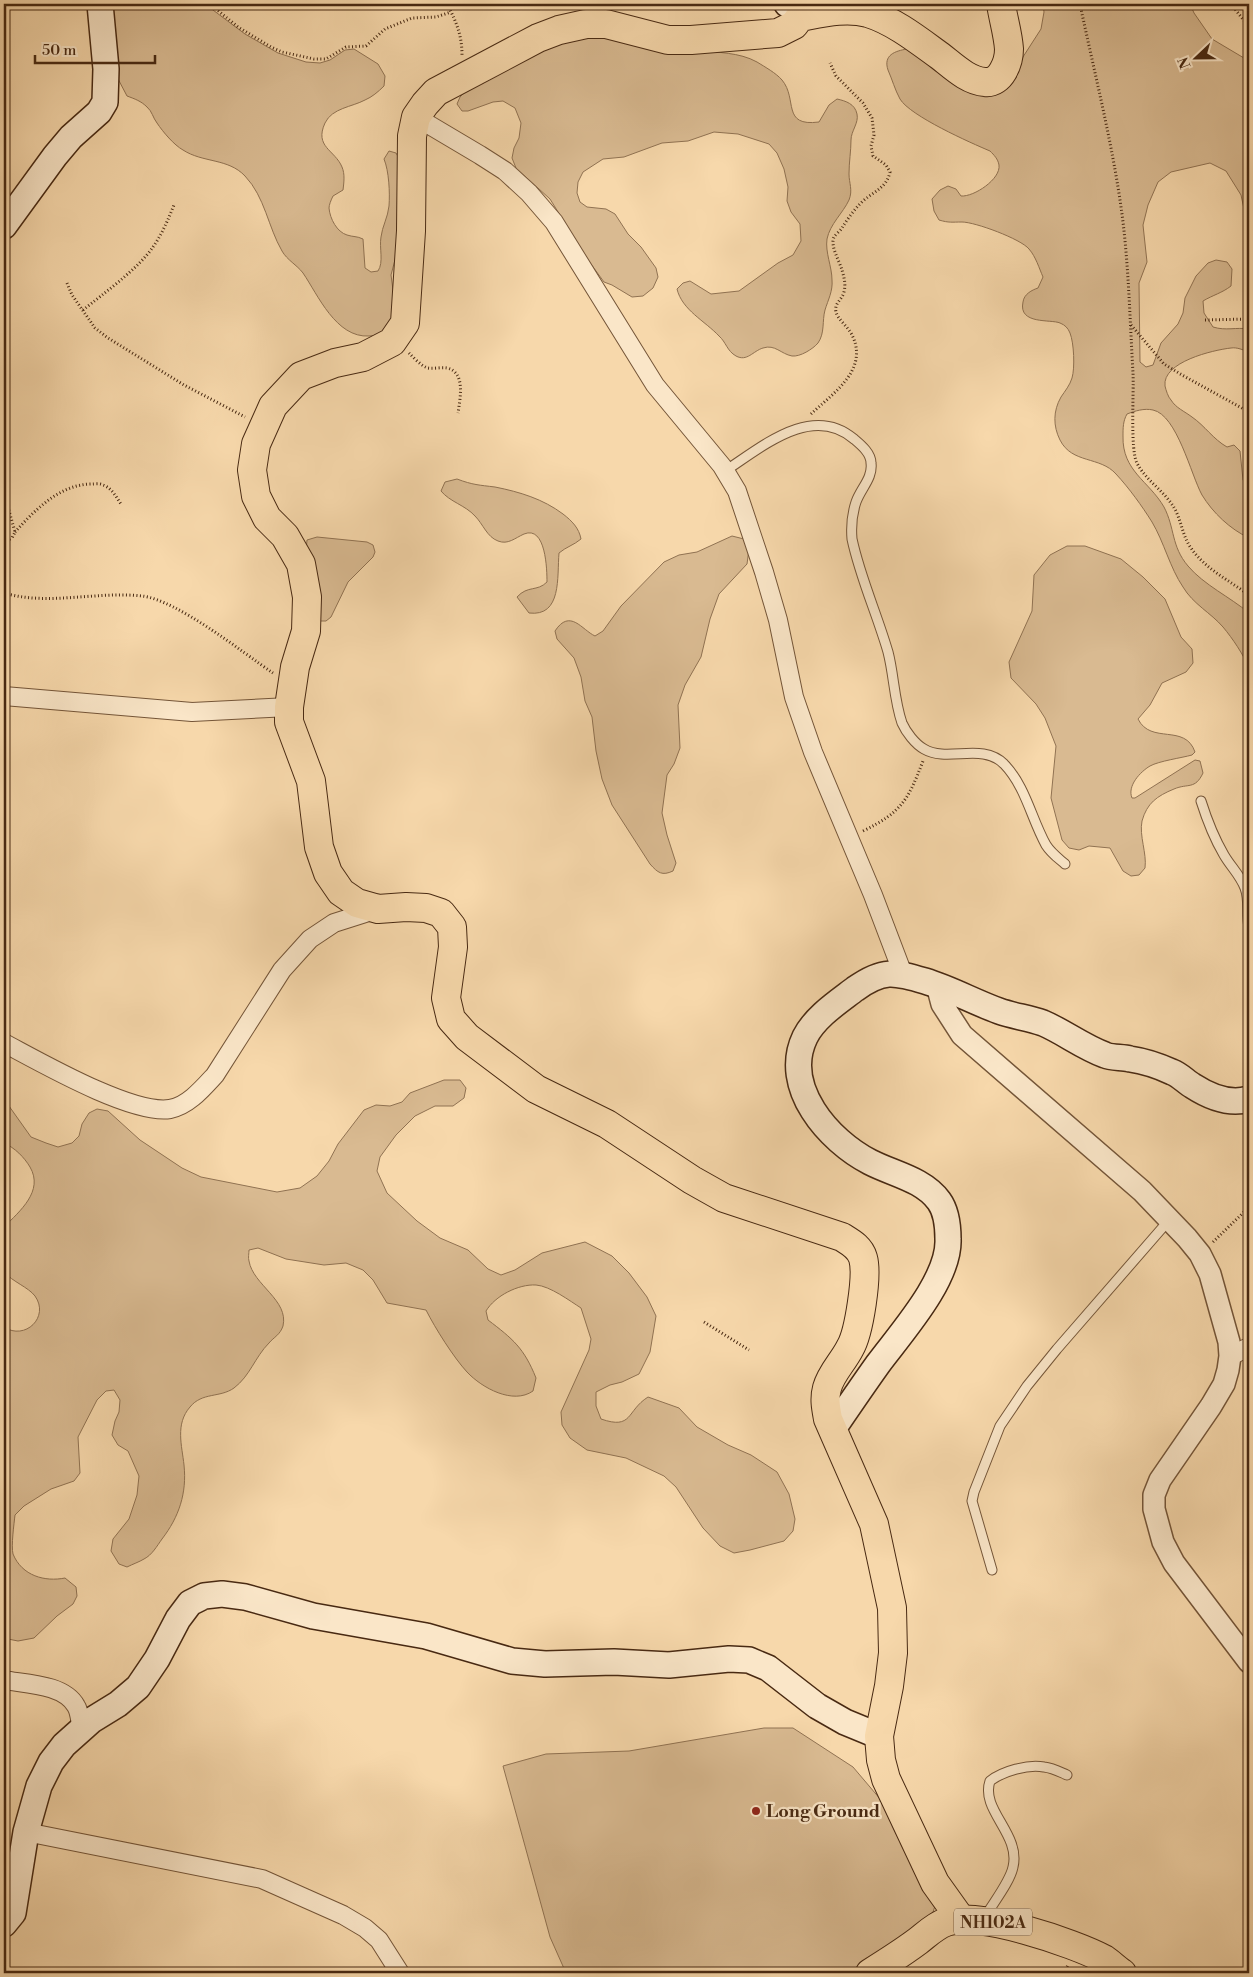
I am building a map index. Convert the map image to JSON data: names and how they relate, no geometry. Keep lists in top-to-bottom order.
{
  "streets": {
    "main road": ["NH102A"]
  },
  "places": ["Long Ground"],
  "scale_bar": "50 m",
  "north": "left"
}
